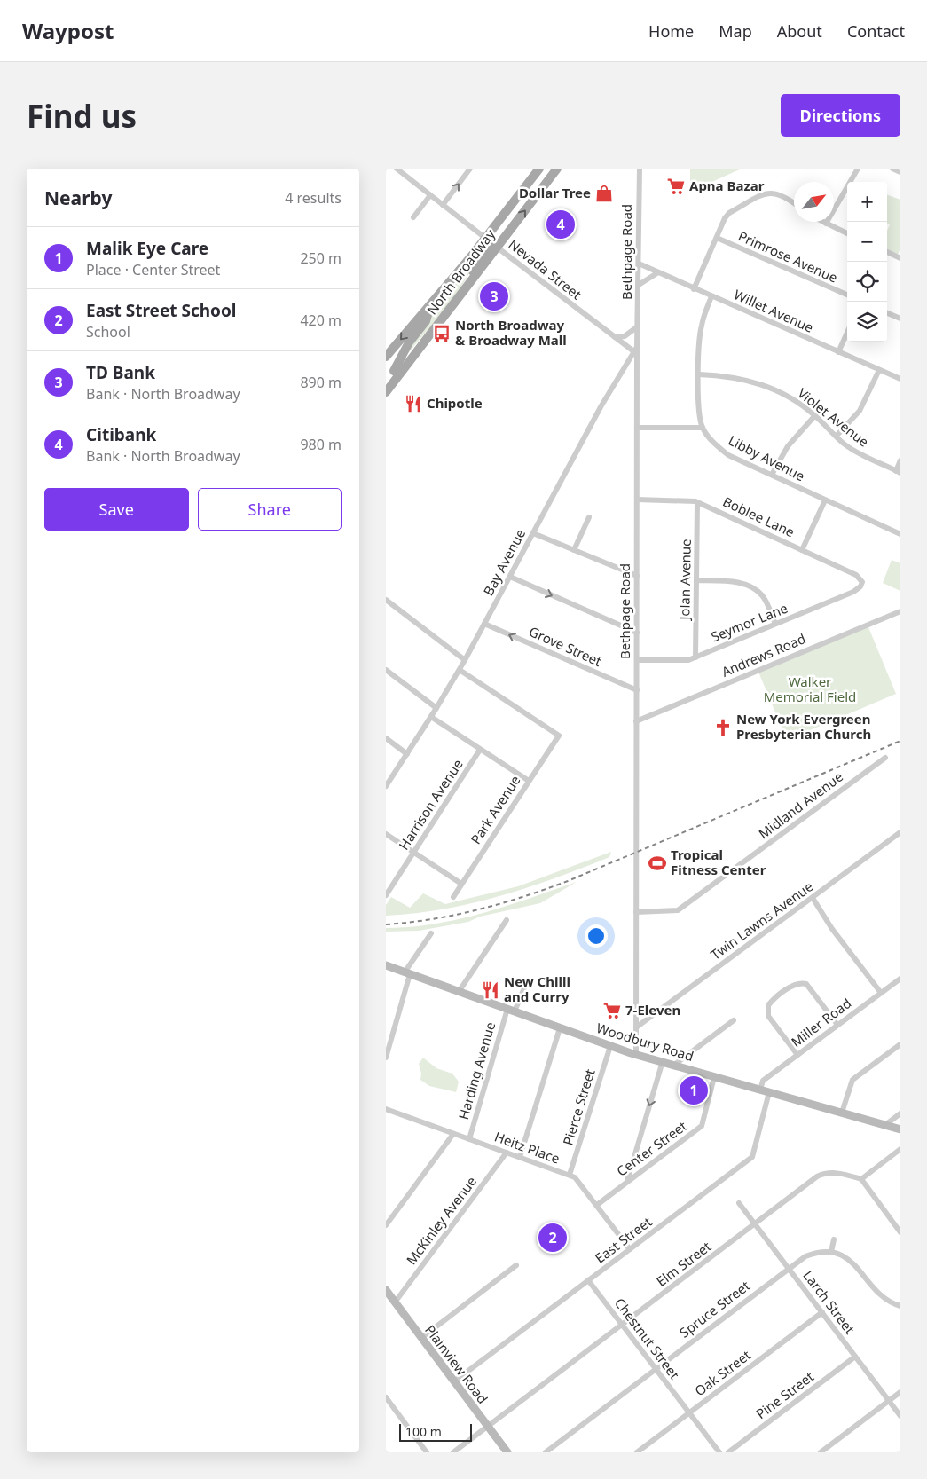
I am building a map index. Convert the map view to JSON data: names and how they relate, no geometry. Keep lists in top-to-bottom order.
{
  "streets": {
    "main road": ["North Broadway", "Woodbury Road", "Plainview Road"],
    "street": [
      "Bethpage Road",
      "Primrose Avenue",
      "Nevada Street",
      "Willet Avenue",
      "Violet Avenue",
      "Libby Avenue",
      "Boblee Lane",
      "Bay Avenue",
      "Jolan Avenue",
      "Seymor Lane",
      "Grove Street",
      "Andrews Road",
      "Harrison Avenue",
      "Midland Avenue",
      "Park Avenue",
      "Twin Lawns Avenue",
      "Miller Road",
      "Harding Avenue",
      "Pierce Street",
      "Heitz Place",
      "Center Street",
      "McKinley Avenue",
      "East Street",
      "Elm Street",
      "Larch Street",
      "Spruce Street",
      "Chestnut Street",
      "Oak Street",
      "Pine Street"
    ]
  },
  "crossings": [
    ["Bethpage Road", "Nevada Street"],
    ["Bethpage Road", "Willet Avenue"],
    ["Bethpage Road", "Boblee Lane"],
    ["Bethpage Road", "Bay Avenue"],
    ["Bethpage Road", "Seymor Lane"],
    ["Bethpage Road", "Grove Street"],
    ["Bethpage Road", "Andrews Road"],
    ["Bethpage Road", "Midland Avenue"],
    ["Bethpage Road", "Twin Lawns Avenue"],
    ["Bethpage Road", "Woodbury Road"],
    ["Nevada Street", "North Broadway"],
    ["Nevada Street", "Bay Avenue"],
    ["Willet Avenue", "Libby Avenue"],
    ["Violet Avenue", "Libby Avenue"],
    ["Boblee Lane", "Jolan Avenue"],
    ["Boblee Lane", "Seymor Lane"],
    ["Bay Avenue", "Grove Street"],
    ["Bay Avenue", "Park Avenue"],
    ["Jolan Avenue", "Seymor Lane"],
    ["Miller Road", "Woodbury Road"],
    ["Woodbury Road", "Harding Avenue"],
    ["Woodbury Road", "Pierce Street"],
    ["Woodbury Road", "Center Street"],
    ["Woodbury Road", "East Street"],
    ["Harding Avenue", "Heitz Place"],
    ["Pierce Street", "Heitz Place"],
    ["Heitz Place", "Center Street"],
    ["Heitz Place", "McKinley Avenue"],
    ["Heitz Place", "East Street"],
    ["McKinley Avenue", "Plainview Road"],
    ["East Street", "Chestnut Street"],
    ["East Street", "Plainview Road"],
    ["Elm Street", "Larch Street"],
    ["Elm Street", "Chestnut Street"],
    ["Elm Street", "Plainview Road"],
    ["Larch Street", "Spruce Street"],
    ["Larch Street", "Oak Street"],
    ["Larch Street", "Pine Street"],
    ["Spruce Street", "Chestnut Street"],
    ["Chestnut Street", "Oak Street"]
  ],
  "one_way": ["Grove Street"],
  "parks": ["Walker Memorial Field"],
  "places": {
    "supermarket": ["Apna Bazar", "7-Eleven"],
    "shop": ["Dollar Tree"],
    "bus stop": ["North Broadway & Broadway Mall"],
    "restaurant": ["Chipotle", "New Chilli and Curry"],
    "church": ["New York Evergreen Presbyterian Church"],
    "sports": ["Tropical Fitness Center"]
  },
  "scale_bar": "100 m",
  "north": "top right",
  "page": {
    "header": "Waypost",
    "nav": [
      "Home",
      "Map",
      "About",
      "Contact"
    ],
    "buttons": [
      "Directions",
      ["Save", "Share"]
    ],
    "title": "Find us",
    "heading": ["Nearby", "4 results"],
    "map_buttons": ["+", "−"],
    "pins": [
      "4",
      "3",
      "1",
      "2"
    ],
    "list": [
      {
        "mark": "1",
        "name": "Malik Eye Care",
        "note": "Place · Center Street",
        "value": "250 m"
      },
      {
        "mark": "2",
        "name": "East Street School",
        "note": "School",
        "value": "420 m"
      },
      {
        "mark": "3",
        "name": "TD Bank",
        "note": "Bank · North Broadway",
        "value": "890 m"
      },
      {
        "mark": "4",
        "name": "Citibank",
        "note": "Bank · North Broadway",
        "value": "980 m"
      }
    ],
    "scale": "100 m"
  }
}
